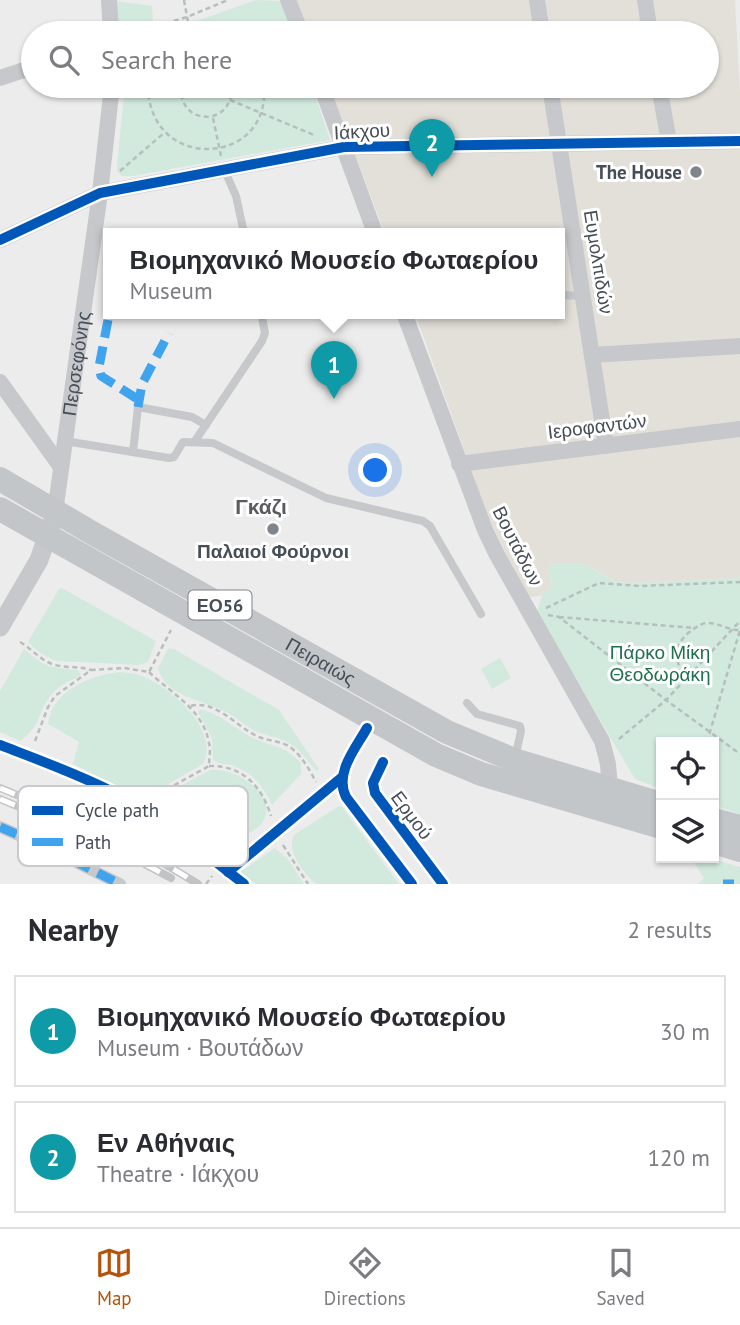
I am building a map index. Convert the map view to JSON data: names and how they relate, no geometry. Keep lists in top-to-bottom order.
{
  "streets": {
    "main road": ["ΕΟ56", "Πειραιώς"],
    "street": [
      "Ιάκχου",
      "Ευμολπιδών",
      "Περσεφόνης",
      "Ιεροφαντών",
      "Βουτάδων",
      "Ερμού"
    ]
  },
  "crossings": [
    ["Ιάκχου", "Ευμολπιδών"],
    ["Ιάκχου", "Περσεφόνης"],
    ["Ευμολπιδών", "Ιεροφαντών"],
    ["Περσεφόνης", "Πειραιώς"],
    ["Ιεροφαντών", "Βουτάδων"],
    ["Βουτάδων", "Πειραιώς"]
  ],
  "districts": ["Γκάζι"],
  "parks": ["Πάρκο Μίκη Θεοδωράκη"],
  "places": ["The House", "Παλαιοί Φούρνοι"],
  "legend": ["Cycle path", "Path"],
  "page": {
    "search": "Search here",
    "pins": ["2", "1"],
    "popup": ["Βιομηχανικό Μουσείο Φωταερίου", "Museum"],
    "heading": ["Nearby", "2 results"],
    "list": [
      {
        "mark": "1",
        "name": "Βιομηχανικό Μουσείο Φωταερίου",
        "note": "Museum · Βουτάδων",
        "value": "30 m"
      },
      {
        "mark": "2",
        "name": "Εν Αθήναις",
        "note": "Theatre · Ιάκχου",
        "value": "120 m"
      }
    ],
    "nav": ["Map", "Directions", "Saved"]
  }
}
